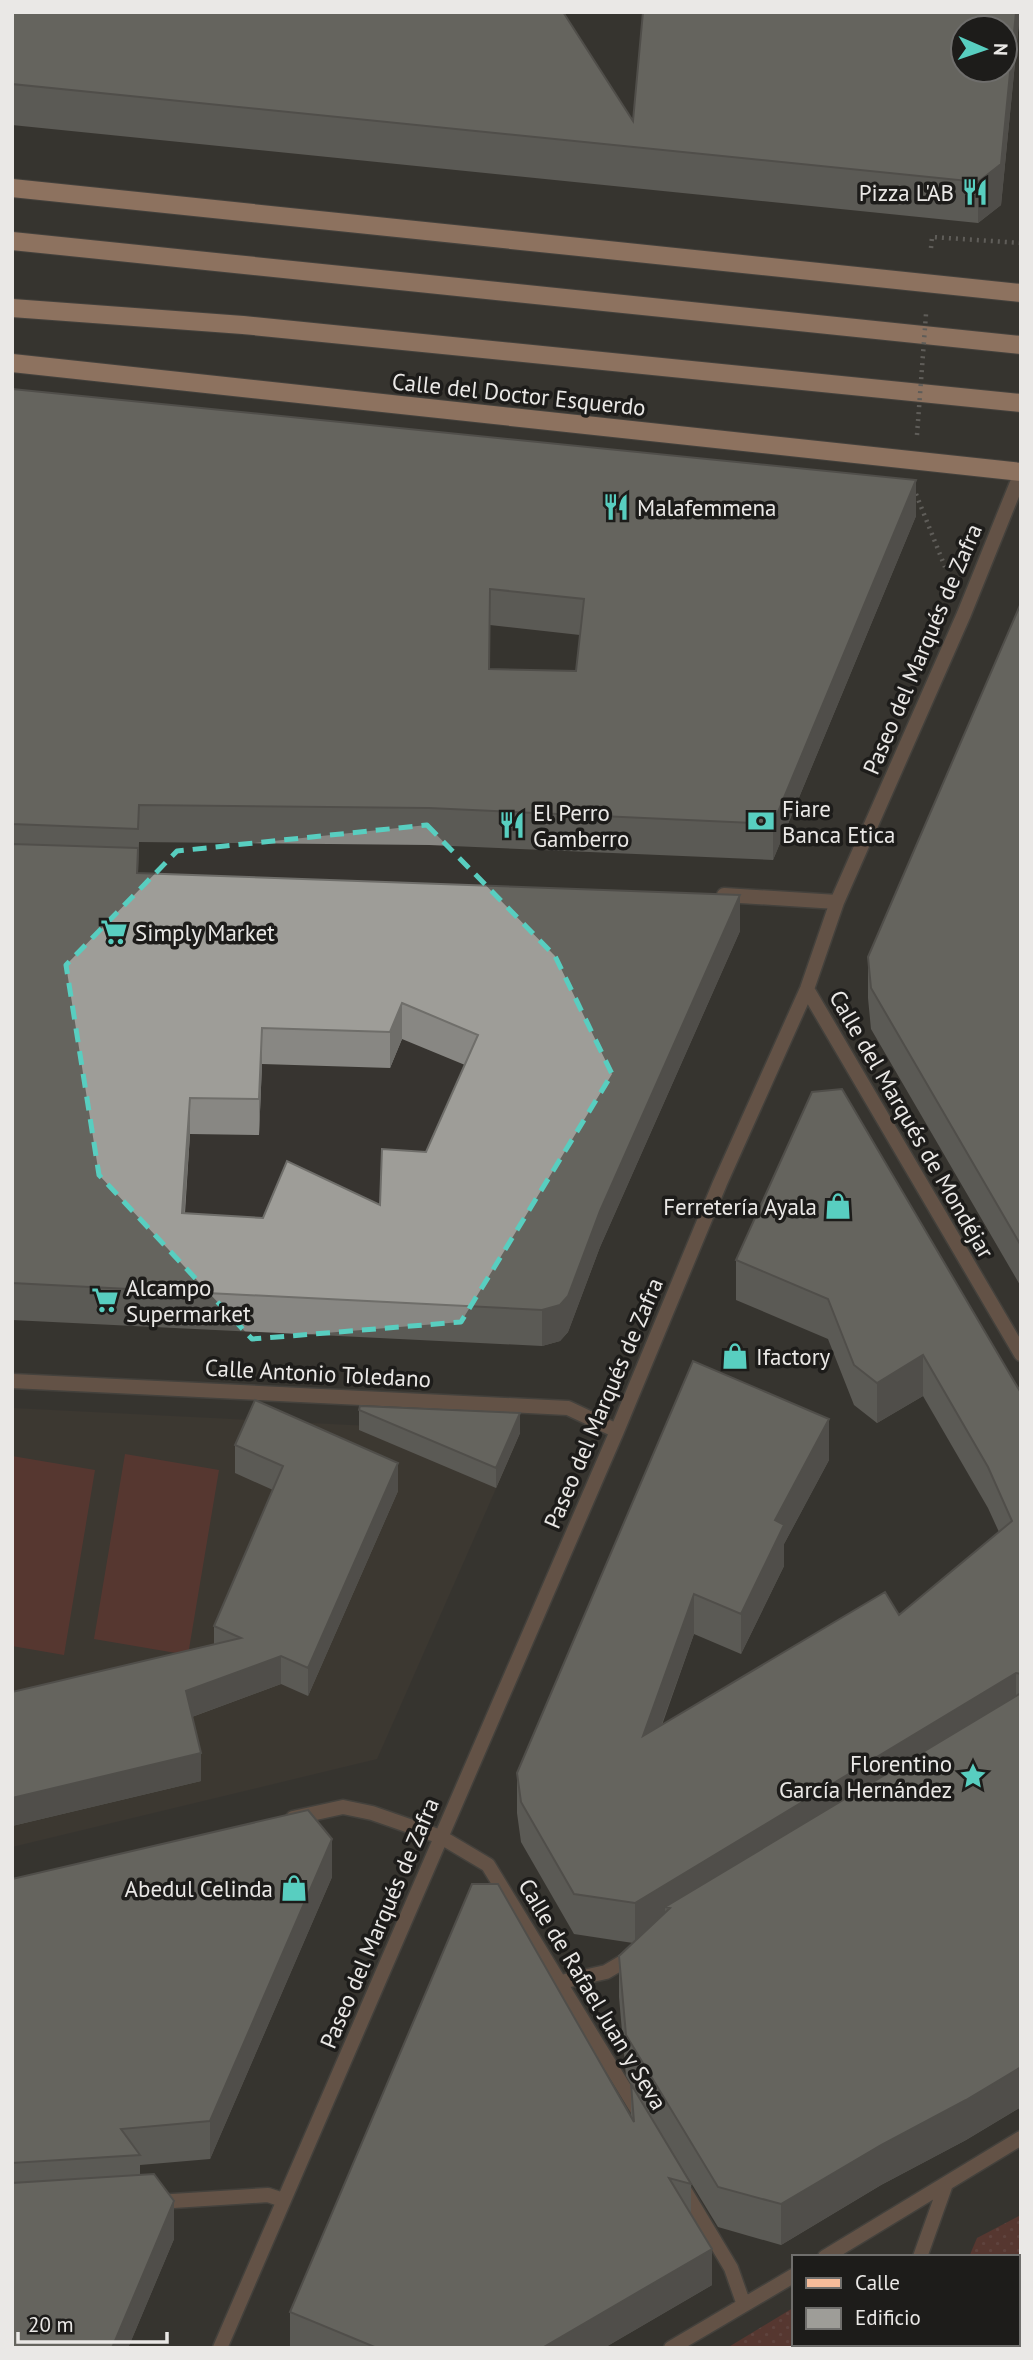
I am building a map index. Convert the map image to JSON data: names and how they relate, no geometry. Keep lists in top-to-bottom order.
{
  "streets": {
    "main road": ["Calle del Doctor Esquerdo"],
    "street": [
      "Paseo del Marqués de Zafra",
      "Calle del Marqués de Mondéjar",
      "Calle Antonio Toledano",
      "Calle de Rafael Juan y Seva"
    ]
  },
  "crossings": [
    ["Calle del Doctor Esquerdo", "Paseo del Marqués de Zafra"],
    ["Paseo del Marqués de Zafra", "Calle del Marqués de Mondéjar"],
    ["Paseo del Marqués de Zafra", "Calle Antonio Toledano"],
    ["Paseo del Marqués de Zafra", "Calle de Rafael Juan y Seva"]
  ],
  "places": {
    "restaurant": ["Pizza L'AB", "Malafemmena", "El Perro Gamberro"],
    "bank": ["Fiare Banca Etica"],
    "supermarket": ["Simply Market", "Alcampo Supermarket"],
    "shop": ["Ferretería Ayala", "Ifactory", "Abedul Celinda"],
    "place": ["Florentino García Hernández"]
  },
  "legend": ["Calle", "Edificio"],
  "scale_bar": "20 m",
  "north": "right"
}
